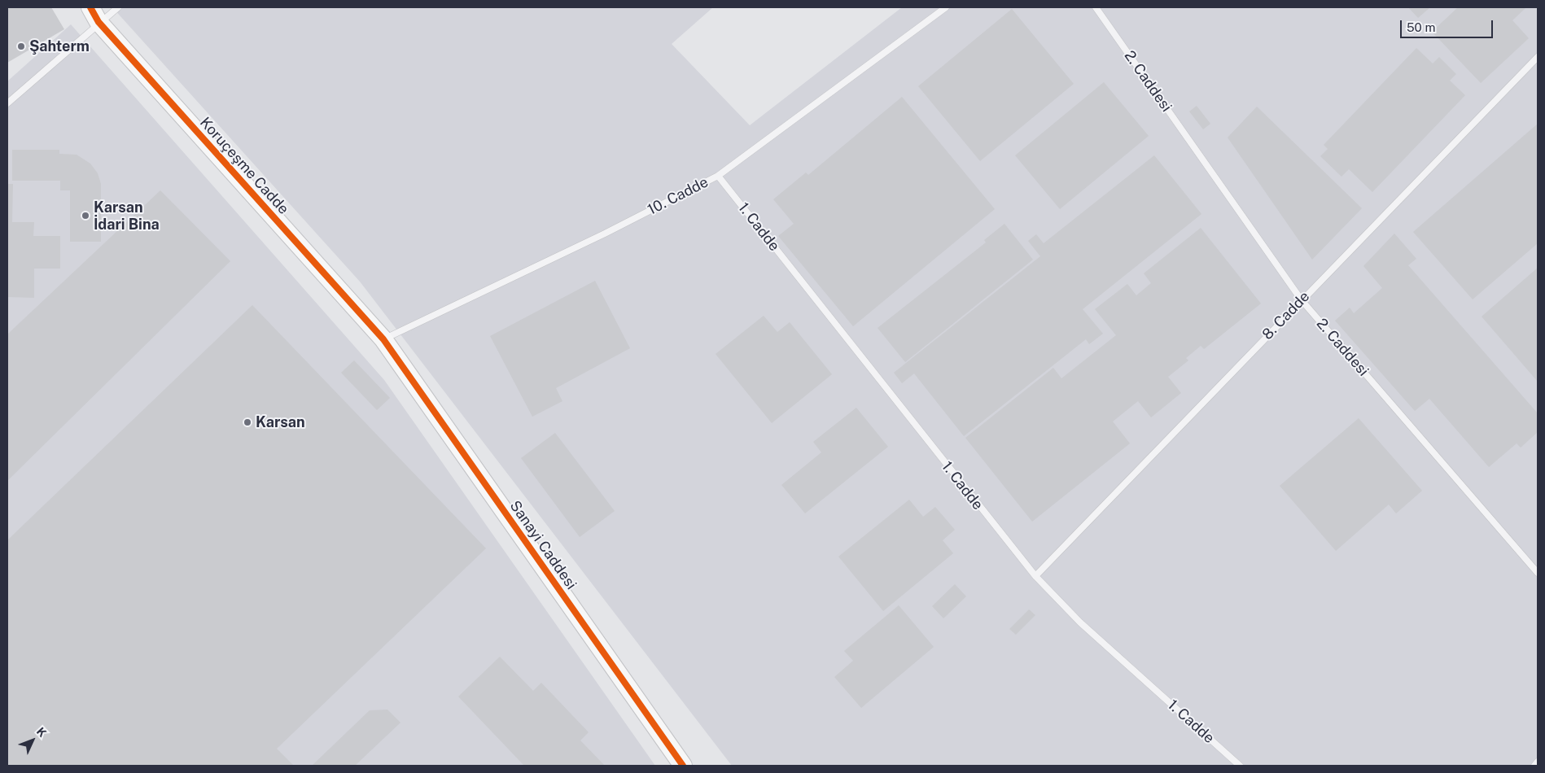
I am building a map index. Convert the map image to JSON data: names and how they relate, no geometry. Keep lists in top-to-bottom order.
{
  "streets": {
    "street": ["Koruçeşme Cadde", "Sanayi Caddesi"],
    "lane": [
      "2. Caddesi",
      "10. Cadde",
      "1. Cadde",
      "8. Cadde"
    ]
  },
  "crossings": [
    ["2. Caddesi", "8. Cadde"],
    ["Koruçeşme Cadde", "10. Cadde"],
    ["Koruçeşme Cadde", "Sanayi Caddesi"],
    ["10. Cadde", "1. Cadde"],
    ["10. Cadde", "Sanayi Caddesi"],
    ["1. Cadde", "8. Cadde"]
  ],
  "places": ["Şahterm", "Karsan İdari Bina", "Karsan"],
  "scale_bar": "50 m",
  "north": "top right"
}
